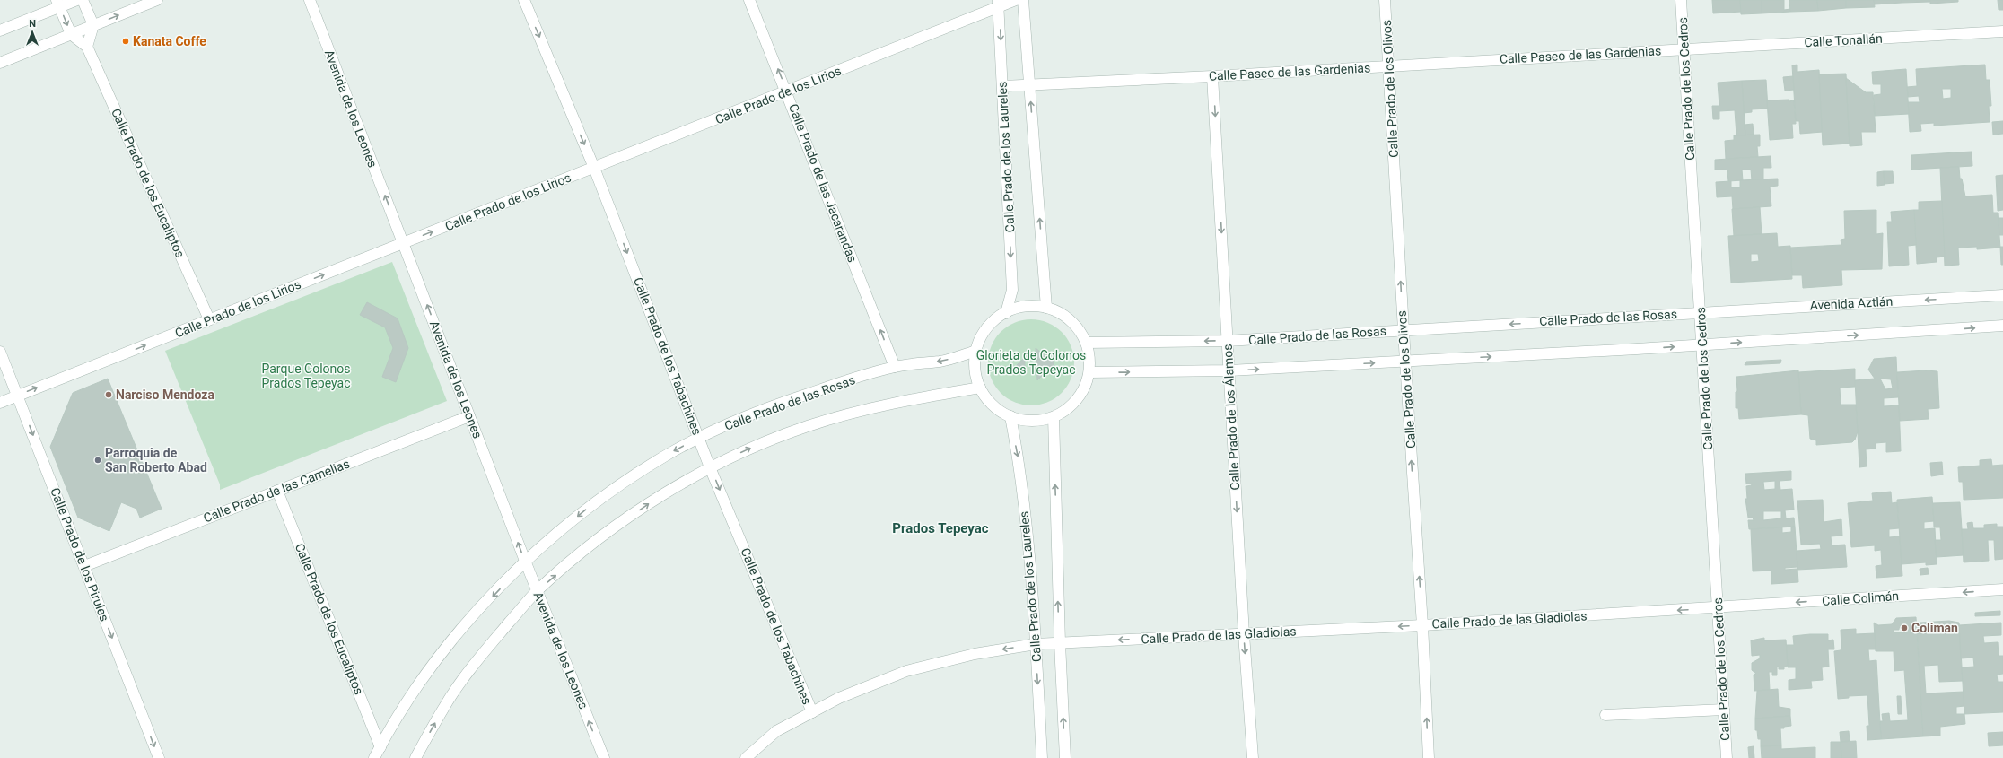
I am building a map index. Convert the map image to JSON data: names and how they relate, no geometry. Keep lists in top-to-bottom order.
{
  "streets": {
    "street": [
      "Calle Tonallán",
      "Calle Paseo de las Gardenias",
      "Calle Prado de los Olivos",
      "Calle Prado de los Cedros",
      "Calle Prado de los Lirios",
      "Avenida de los Leones",
      "Calle Prado de los Laureles",
      "Calle Prado de los Eucaliptos",
      "Calle Prado de las Jacarandas",
      "Avenida Aztlán",
      "Calle Prado de las Rosas",
      "Calle Prado de los Tabachines",
      "Calle Prado de los Álamos",
      "Calle Prado de las Camelias",
      "Calle Prado de los Pirules",
      "Calle Colimán",
      "Calle Prado de las Gladiolas"
    ]
  },
  "crossings": [
    ["Calle Tonallán", "Calle Paseo de las Gardenias"],
    ["Calle Tonallán", "Calle Prado de los Cedros"],
    ["Calle Paseo de las Gardenias", "Calle Prado de los Olivos"],
    ["Calle Paseo de las Gardenias", "Calle Prado de los Cedros"],
    ["Calle Paseo de las Gardenias", "Calle Prado de los Laureles"],
    ["Calle Paseo de las Gardenias", "Calle Prado de los Álamos"],
    ["Calle Prado de los Olivos", "Calle Prado de las Rosas"],
    ["Calle Prado de los Olivos", "Calle Prado de las Gladiolas"],
    ["Calle Prado de los Cedros", "Avenida Aztlán"],
    ["Calle Prado de los Cedros", "Calle Prado de las Rosas"],
    ["Calle Prado de los Cedros", "Calle Colimán"],
    ["Calle Prado de los Cedros", "Calle Prado de las Gladiolas"],
    ["Calle Prado de los Lirios", "Avenida de los Leones"],
    ["Calle Prado de los Lirios", "Calle Prado de los Laureles"],
    ["Calle Prado de los Lirios", "Calle Prado de los Eucaliptos"],
    ["Calle Prado de los Lirios", "Calle Prado de las Jacarandas"],
    ["Calle Prado de los Lirios", "Calle Prado de los Tabachines"],
    ["Calle Prado de los Lirios", "Calle Prado de los Pirules"],
    ["Avenida de los Leones", "Calle Prado de las Rosas"],
    ["Avenida de los Leones", "Calle Prado de las Camelias"],
    ["Calle Prado de los Laureles", "Calle Prado de las Rosas"],
    ["Calle Prado de los Laureles", "Calle Prado de las Gladiolas"],
    ["Calle Prado de los Eucaliptos", "Calle Prado de las Rosas"],
    ["Calle Prado de los Eucaliptos", "Calle Prado de las Camelias"],
    ["Calle Prado de las Jacarandas", "Calle Prado de las Rosas"],
    ["Avenida Aztlán", "Calle Prado de las Rosas"],
    ["Calle Prado de las Rosas", "Calle Prado de los Tabachines"],
    ["Calle Prado de las Rosas", "Calle Prado de los Álamos"],
    ["Calle Prado de los Tabachines", "Calle Prado de las Gladiolas"],
    ["Calle Prado de los Álamos", "Calle Prado de las Gladiolas"],
    ["Calle Prado de las Camelias", "Calle Prado de los Pirules"],
    ["Calle Colimán", "Calle Prado de las Gladiolas"]
  ],
  "one_way": [
    "Calle Prado de los Olivos",
    "Calle Prado de los Lirios",
    "Avenida de los Leones",
    "Calle Prado de las Jacarandas",
    "Calle Prado de los Tabachines",
    "Calle Prado de los Álamos",
    "Calle Prado de los Pirules",
    "Calle Colimán",
    "Calle Prado de las Gladiolas"
  ],
  "districts": ["Prados Tepeyac"],
  "parks": ["Glorieta de Colonos Prados Tepeyac", "Parque Colonos Prados Tepeyac"],
  "places": [
    "Kanata Coffe",
    "Narciso Mendoza",
    "Parroquia de San Roberto Abad",
    "Coliman"
  ],
  "north": "top"
}
